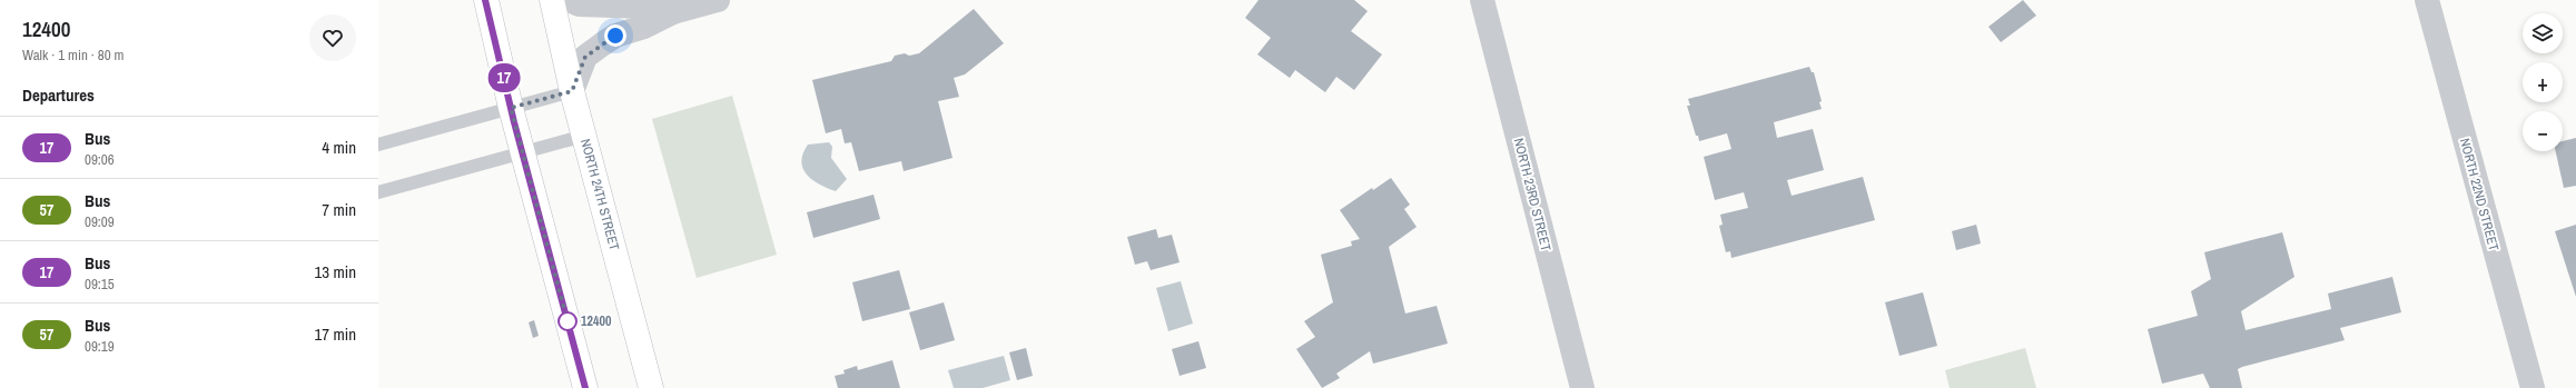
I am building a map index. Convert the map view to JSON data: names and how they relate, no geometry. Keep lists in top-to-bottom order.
{
  "streets": {
    "main road": ["NORTH 24TH STREET"],
    "street": ["NORTH 23RD STREET", "NORTH 22ND STREET"]
  },
  "places": ["12400"],
  "lines": ["bus line 17"],
  "page": {
    "heading": [
      ["12400", "Walk · 1 min · 80 m"],
      "Departures"
    ],
    "on_map": "17",
    "map_buttons": ["+", "−"],
    "list": [
      {
        "mark": "17",
        "name": "Bus",
        "note": "09:06",
        "value": "4 min"
      },
      {
        "mark": "57",
        "name": "Bus",
        "note": "09:09",
        "value": "7 min"
      },
      {
        "mark": "17",
        "name": "Bus",
        "note": "09:15",
        "value": "13 min"
      },
      {
        "mark": "57",
        "name": "Bus",
        "note": "09:19",
        "value": "17 min"
      }
    ]
  }
}
